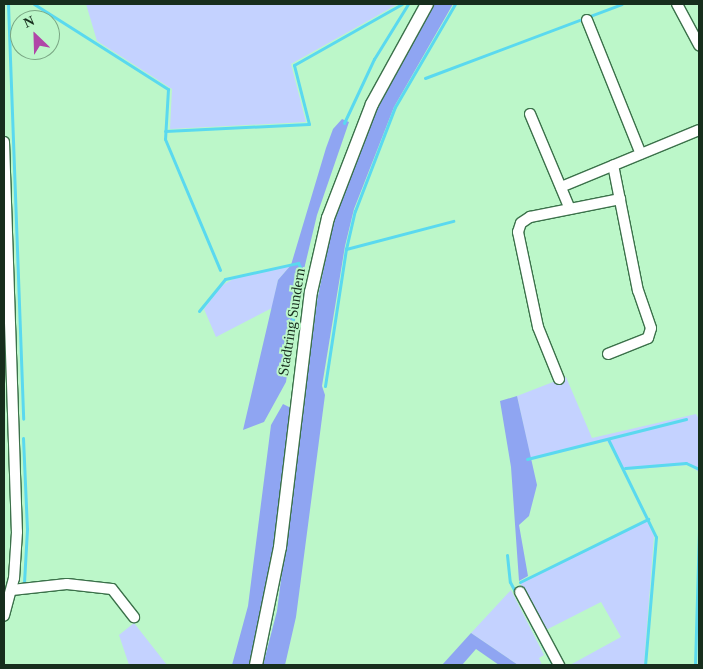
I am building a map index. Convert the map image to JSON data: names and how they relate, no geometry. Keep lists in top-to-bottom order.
{
  "streets": {
    "main road": ["Stadtring Sundern"]
  },
  "north": "top left"
}
